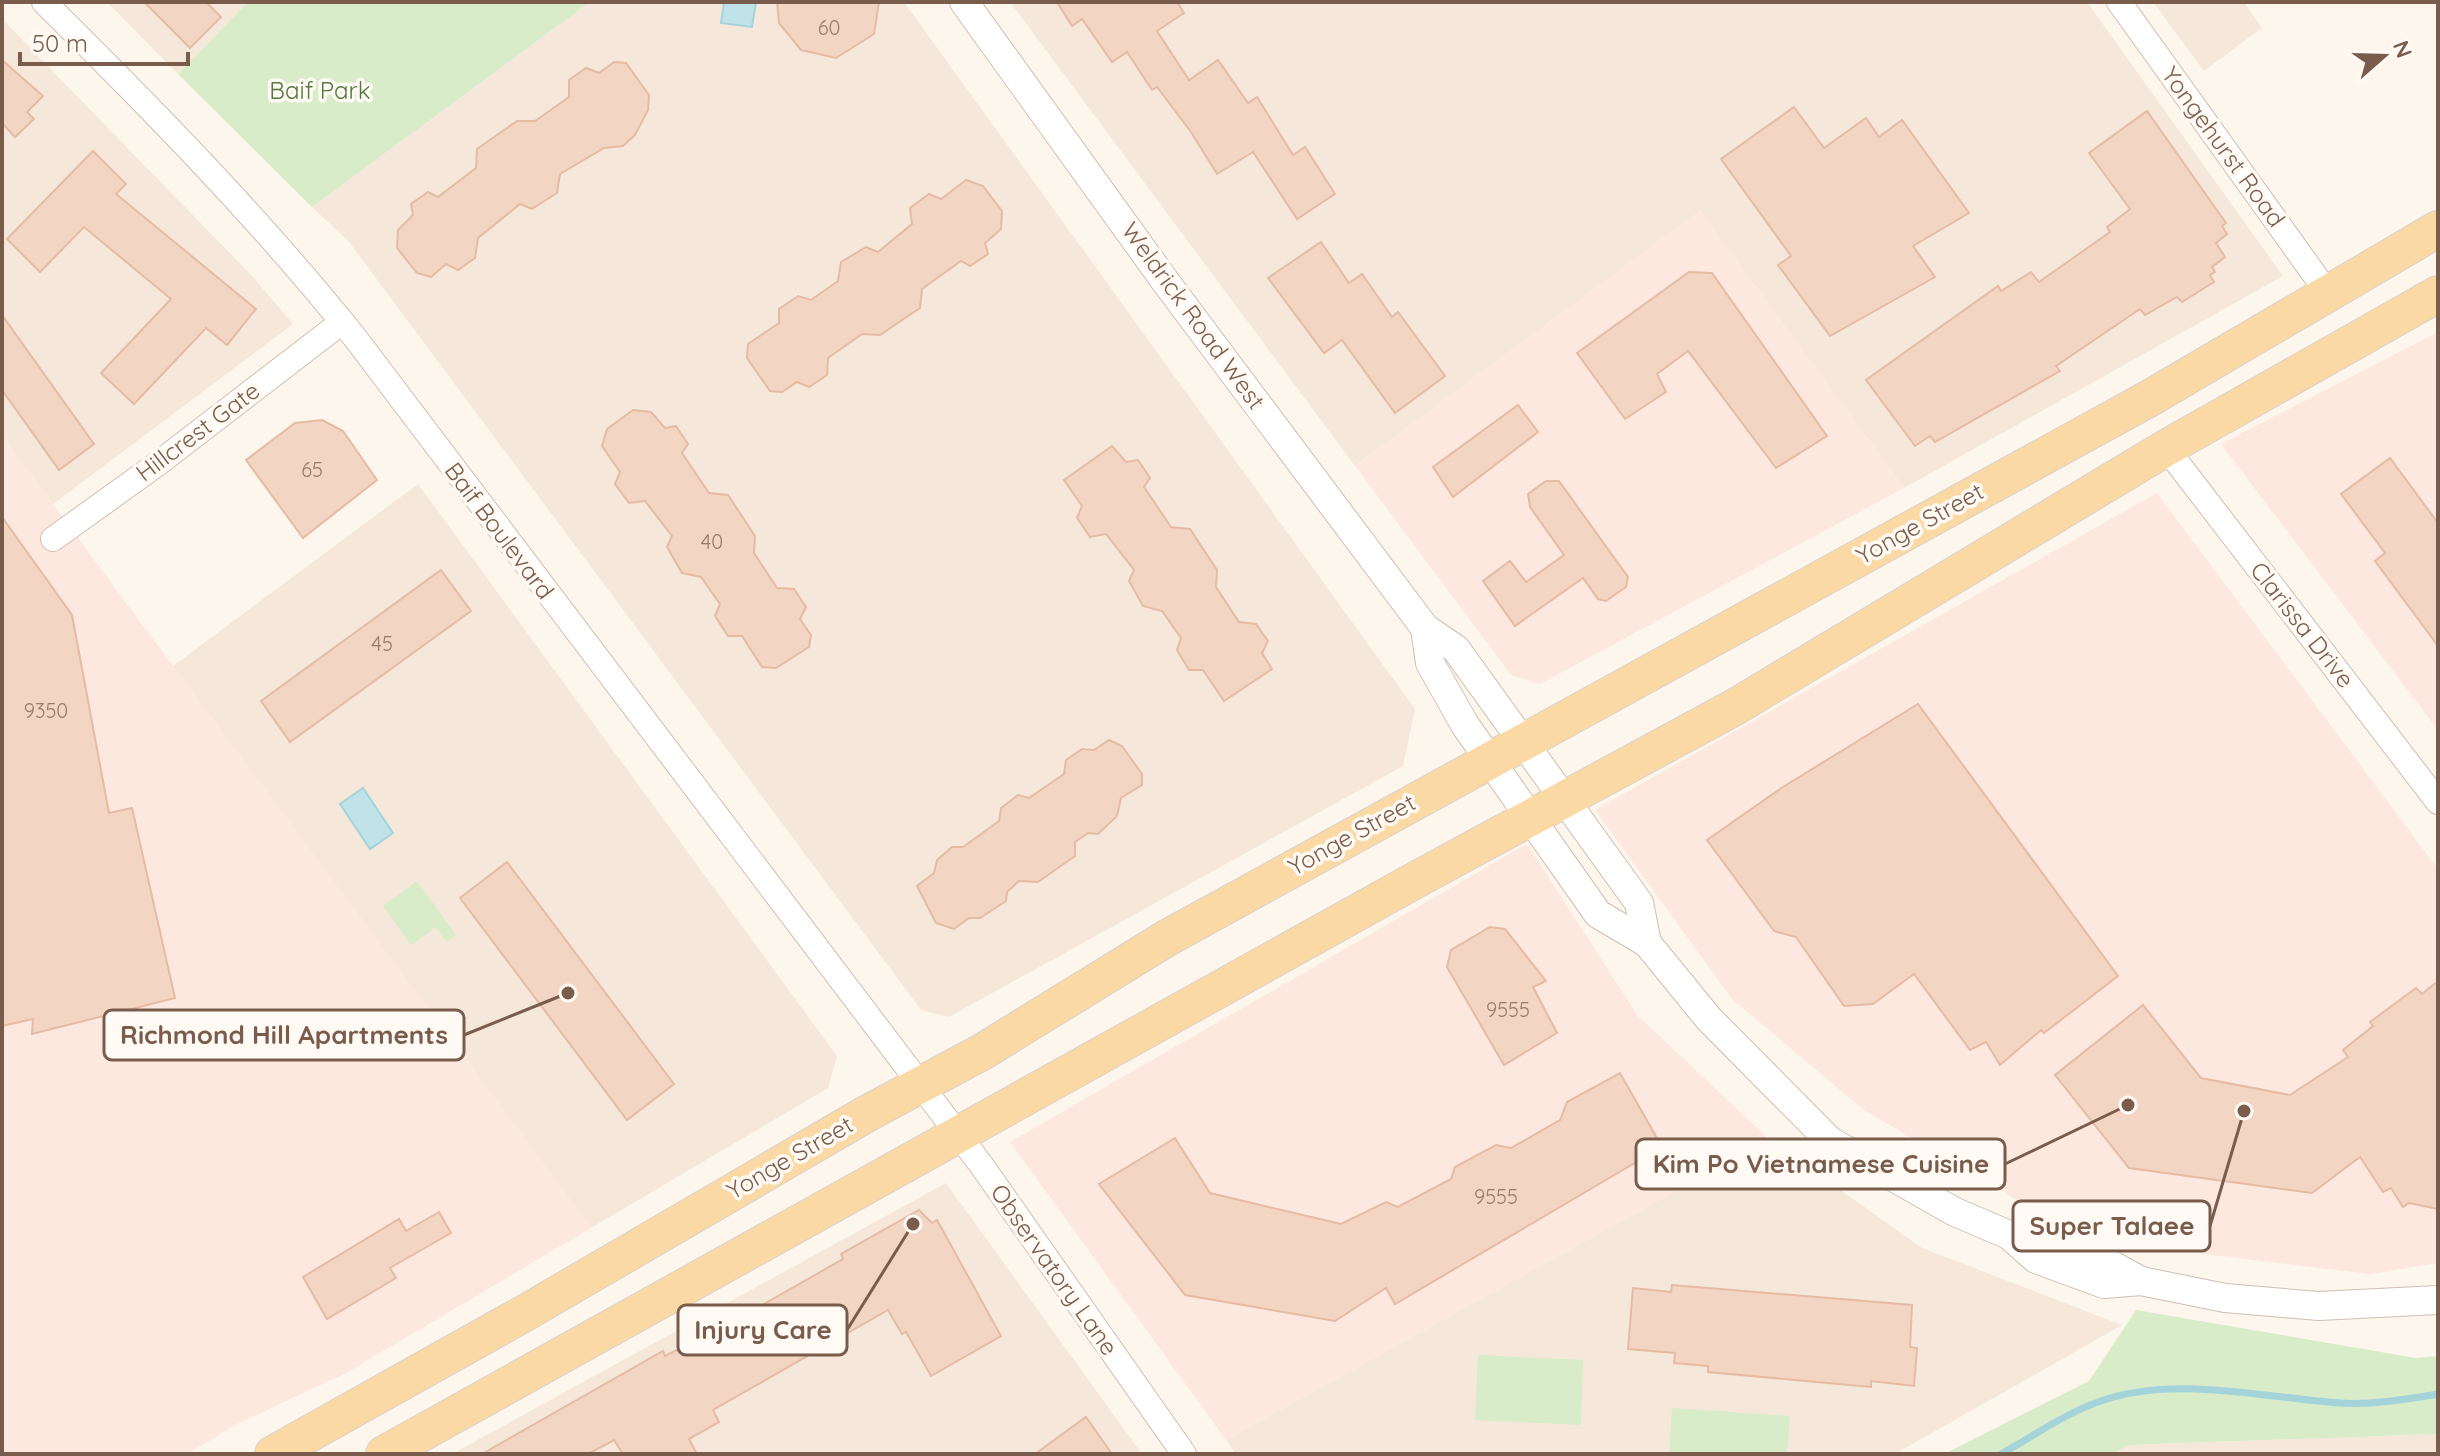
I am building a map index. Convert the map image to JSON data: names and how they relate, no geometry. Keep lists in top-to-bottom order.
{
  "streets": {
    "main road": ["Yonge Street"],
    "street": [
      "Yongehurst Road",
      "Weldrick Road West",
      "Hillcrest Gate",
      "Baif Boulevard",
      "Clarissa Drive",
      "Observatory Lane"
    ]
  },
  "crossings": [
    ["Yongehurst Road", "Yonge Street"],
    ["Weldrick Road West", "Yonge Street"],
    ["Hillcrest Gate", "Baif Boulevard"],
    ["Yonge Street", "Baif Boulevard"],
    ["Yonge Street", "Observatory Lane"],
    ["Baif Boulevard", "Observatory Lane"]
  ],
  "parks": ["Baif Park"],
  "places": [
    "Richmond Hill Apartments",
    "Kim Po Vietnamese Cuisine",
    "Super Talaee",
    "Injury Care"
  ],
  "house_numbers": [
    "60",
    "65",
    "40",
    "45",
    "9350",
    "9555",
    "9555"
  ],
  "scale_bar": "50 m",
  "north": "right"
}
